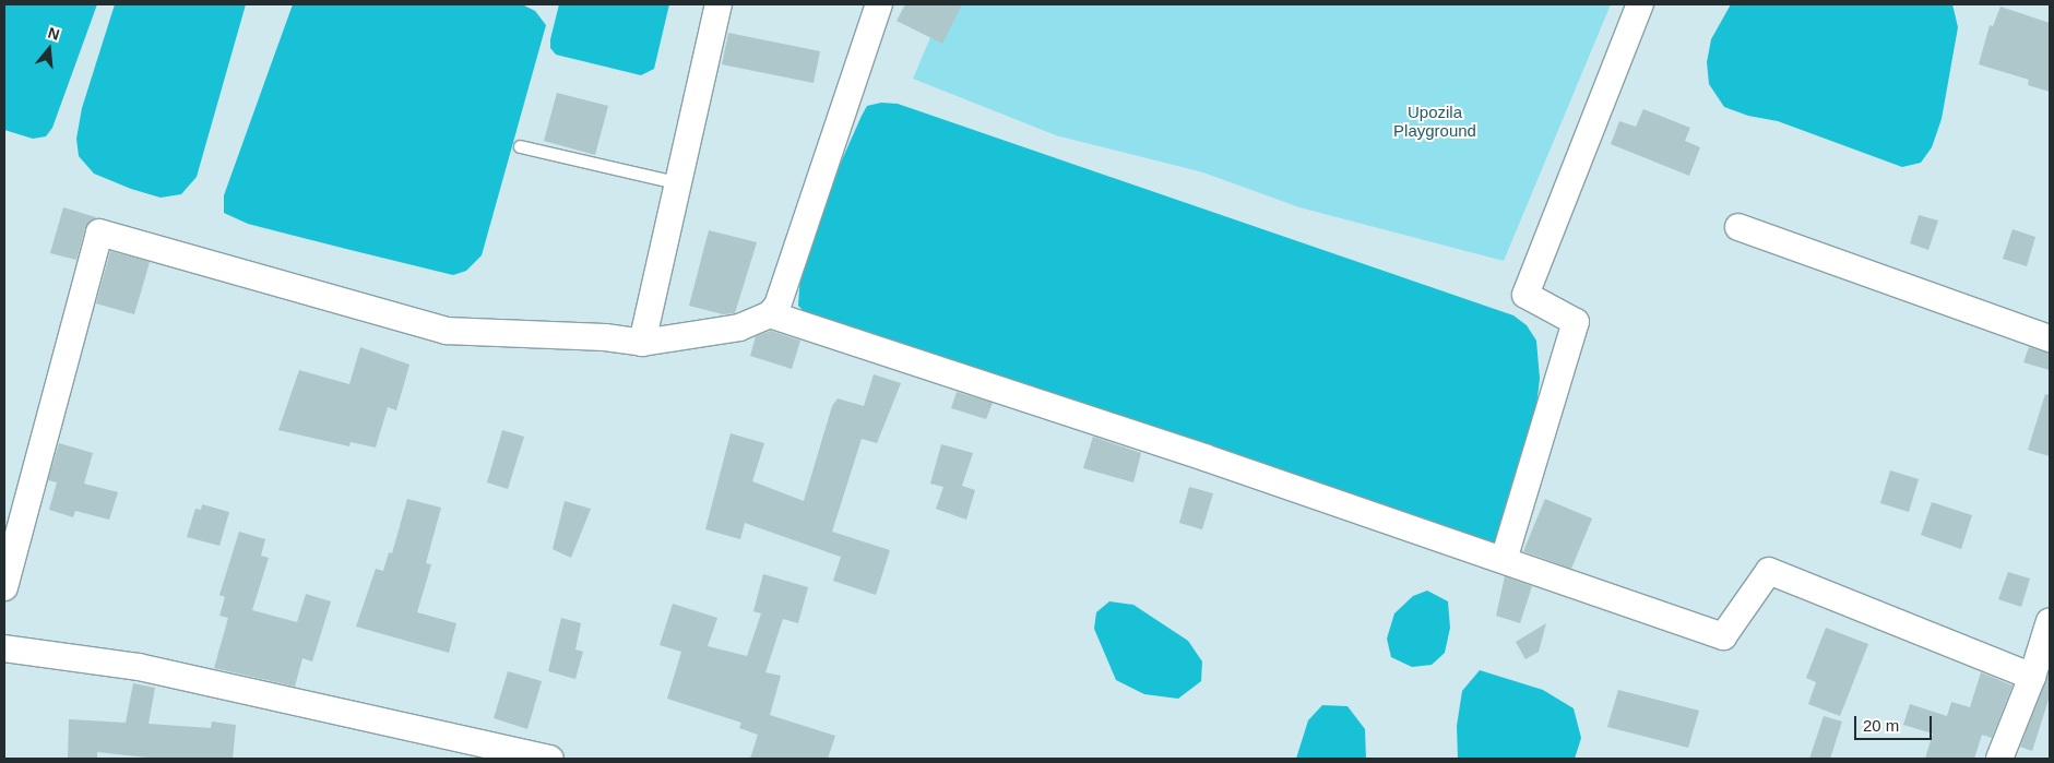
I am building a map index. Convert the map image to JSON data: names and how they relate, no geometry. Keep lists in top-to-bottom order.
{
  "parks": ["Upozila Playground"],
  "scale_bar": "20 m",
  "north": "top"
}
